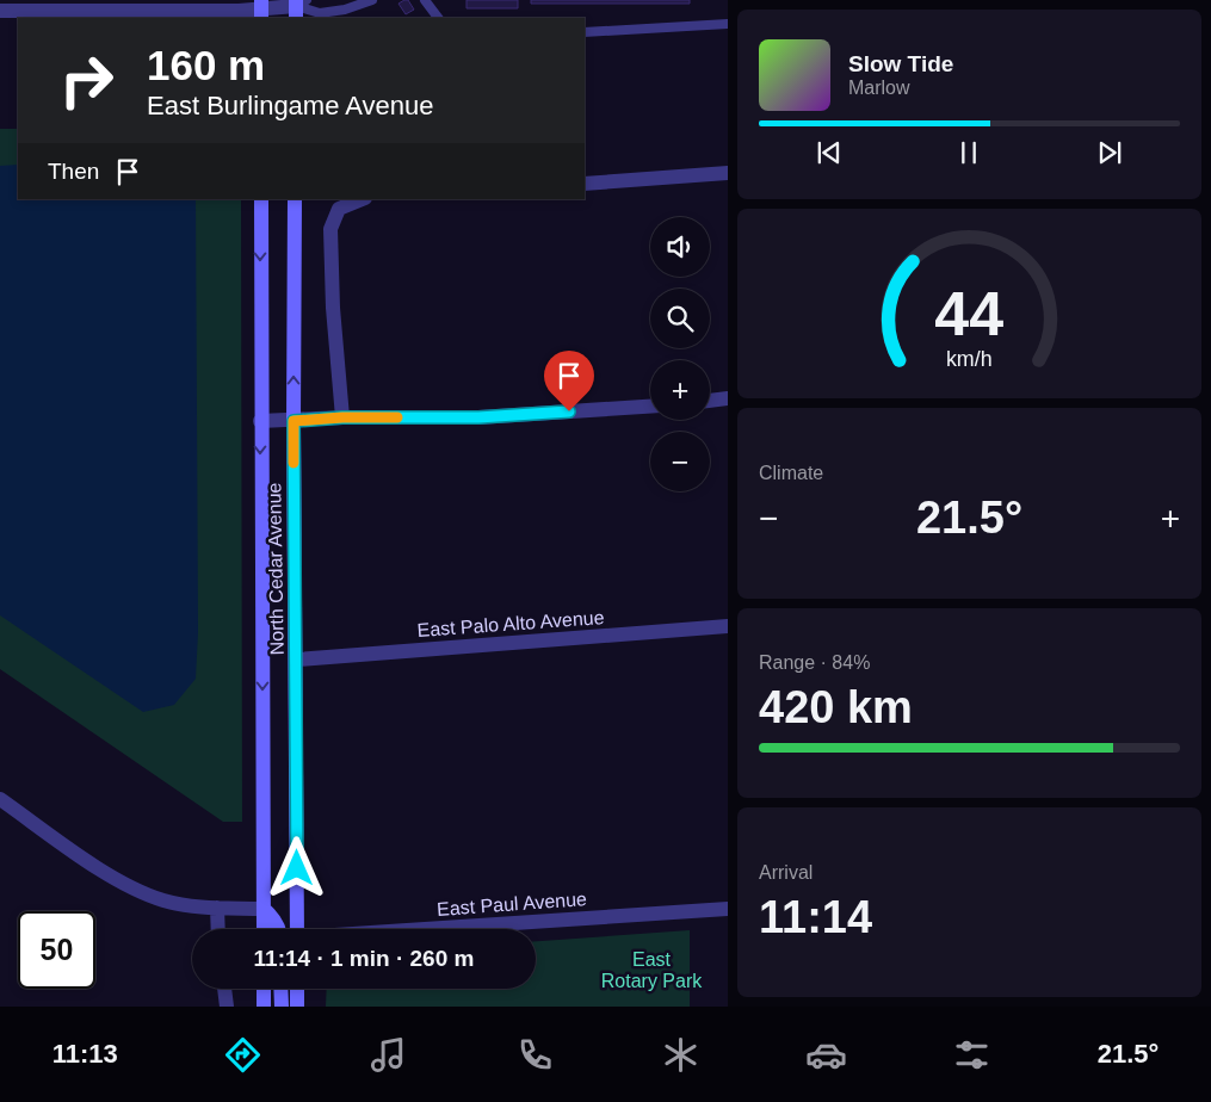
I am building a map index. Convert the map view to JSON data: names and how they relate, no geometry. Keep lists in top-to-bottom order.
{
  "streets": {
    "main road": ["North Cedar Avenue"],
    "street": ["East Palo Alto Avenue", "East Paul Avenue"]
  },
  "crossings": [
    ["North Cedar Avenue", "East Palo Alto Avenue"]
  ],
  "parks": ["East Rotary Park"],
  "page": {
    "turn": ["160 m", "East Burlingame Avenue"],
    "song": ["Slow Tide", "Marlow"],
    "then": "Then",
    "map_buttons": ["+", "−"],
    "tile": [
      "Climate",
      ["Range · 84%", "420 km"],
      ["Arrival", "11:14"]
    ],
    "heat": ["−", "21.5°", "+"],
    "limit": "50",
    "trip": "11:14 · 1 min · 260 m",
    "tabs": ["11:13", "21.5°"],
    "gauge": ["44", "km/h"]
  }
}
